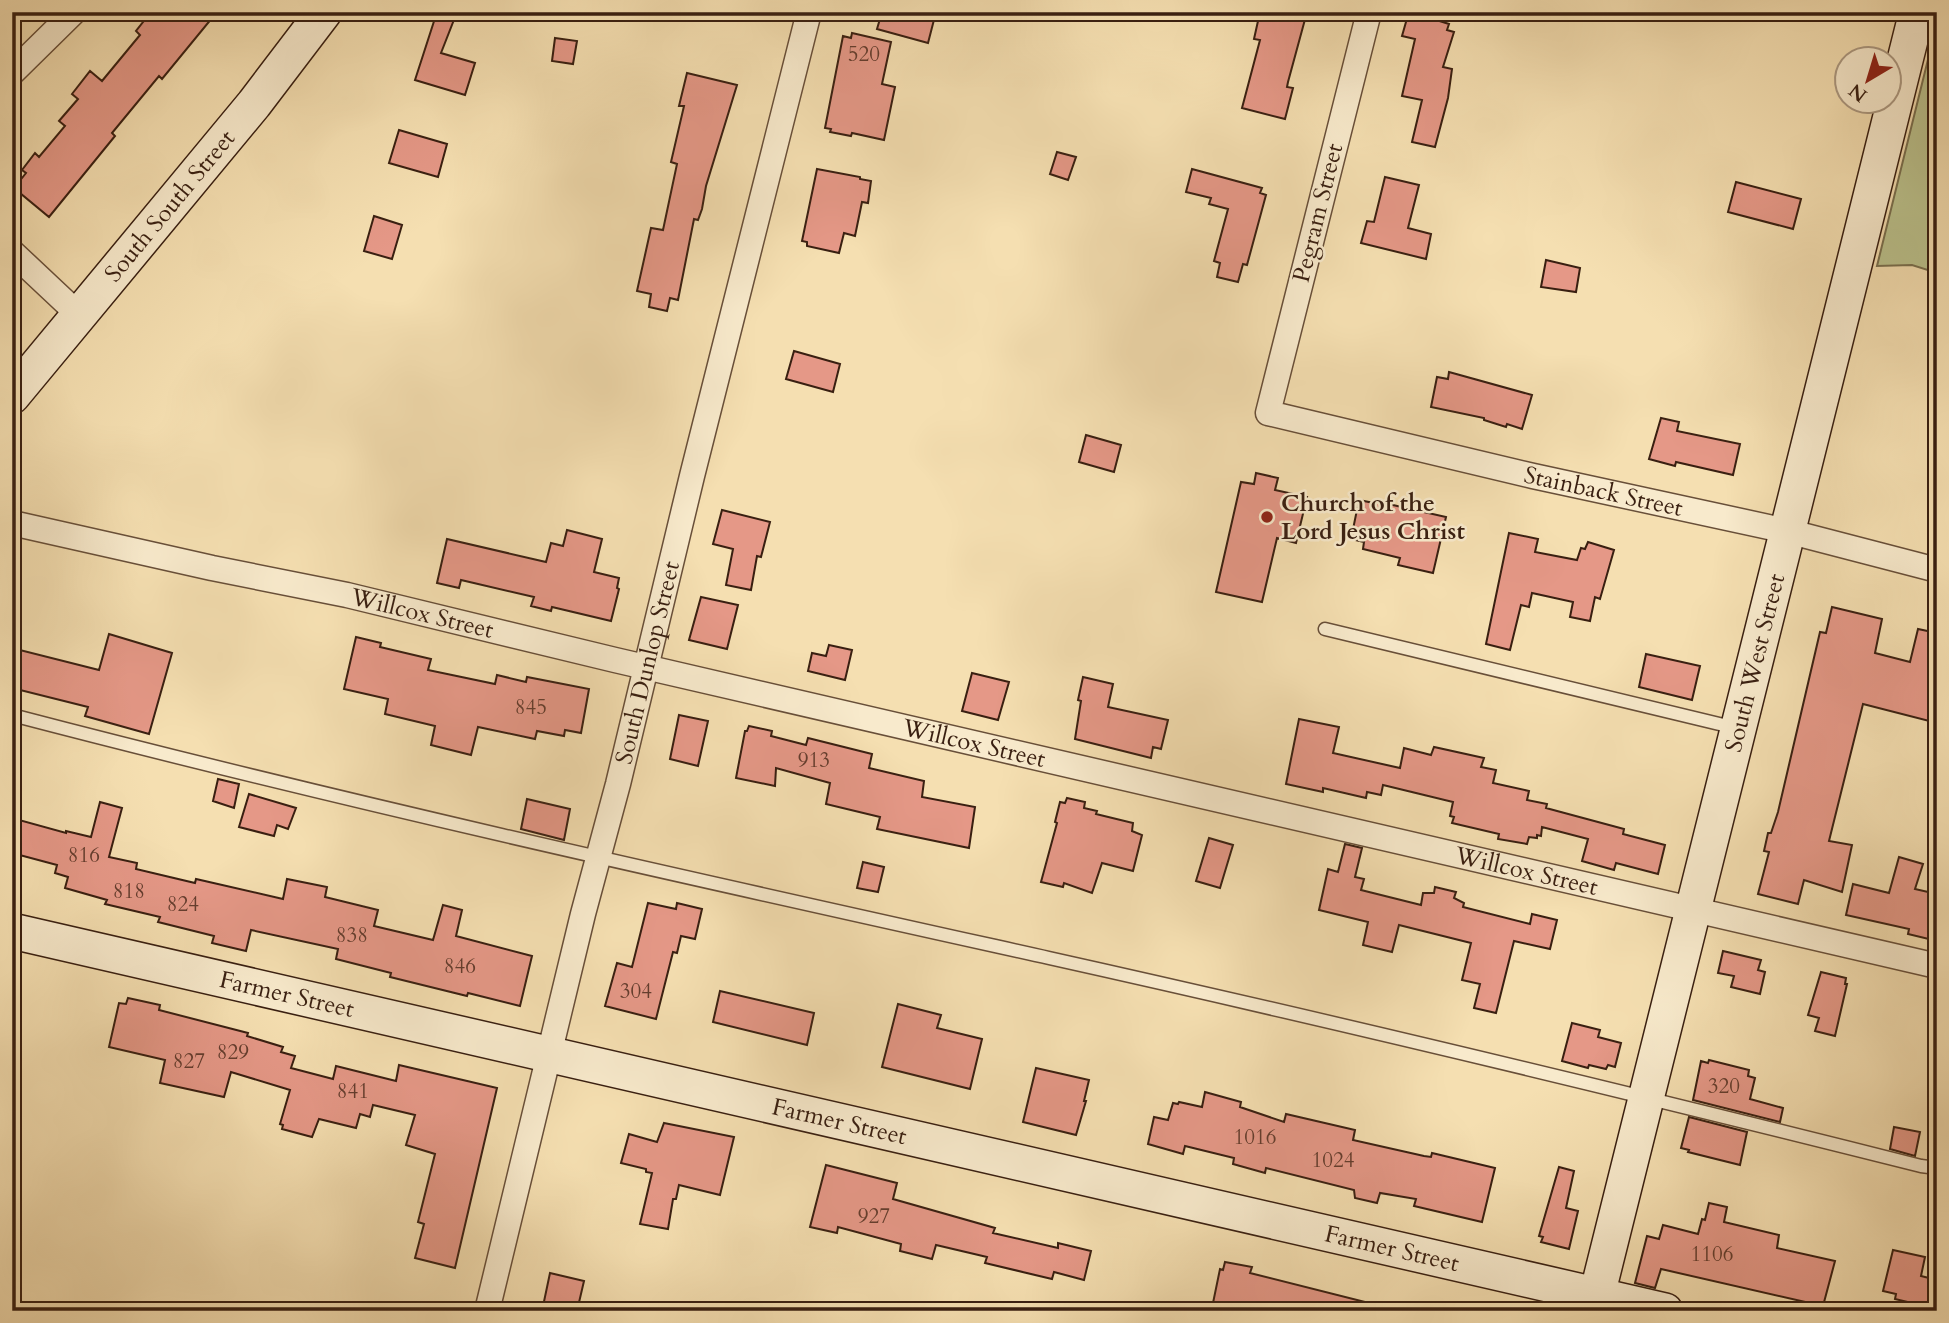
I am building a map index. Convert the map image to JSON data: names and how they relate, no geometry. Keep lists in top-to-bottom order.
{
  "streets": {
    "street": [
      "South South Street",
      "Pegram Street",
      "Stainback Street",
      "Willcox Street",
      "South Dunlop Street",
      "South West Street",
      "Farmer Street"
    ]
  },
  "crossings": [
    ["Pegram Street", "Stainback Street"],
    ["Stainback Street", "South West Street"],
    ["Willcox Street", "South Dunlop Street"],
    ["Willcox Street", "South West Street"],
    ["South Dunlop Street", "Farmer Street"],
    ["South West Street", "Farmer Street"]
  ],
  "places": ["Church of the Lord Jesus Christ"],
  "house_numbers": [
    "520",
    "845",
    "913",
    "816",
    "818",
    "824",
    "838",
    "846",
    "304",
    "829",
    "827",
    "320",
    "841",
    "1016",
    "1024",
    "927",
    "1106"
  ],
  "north": "bottom left"
}
